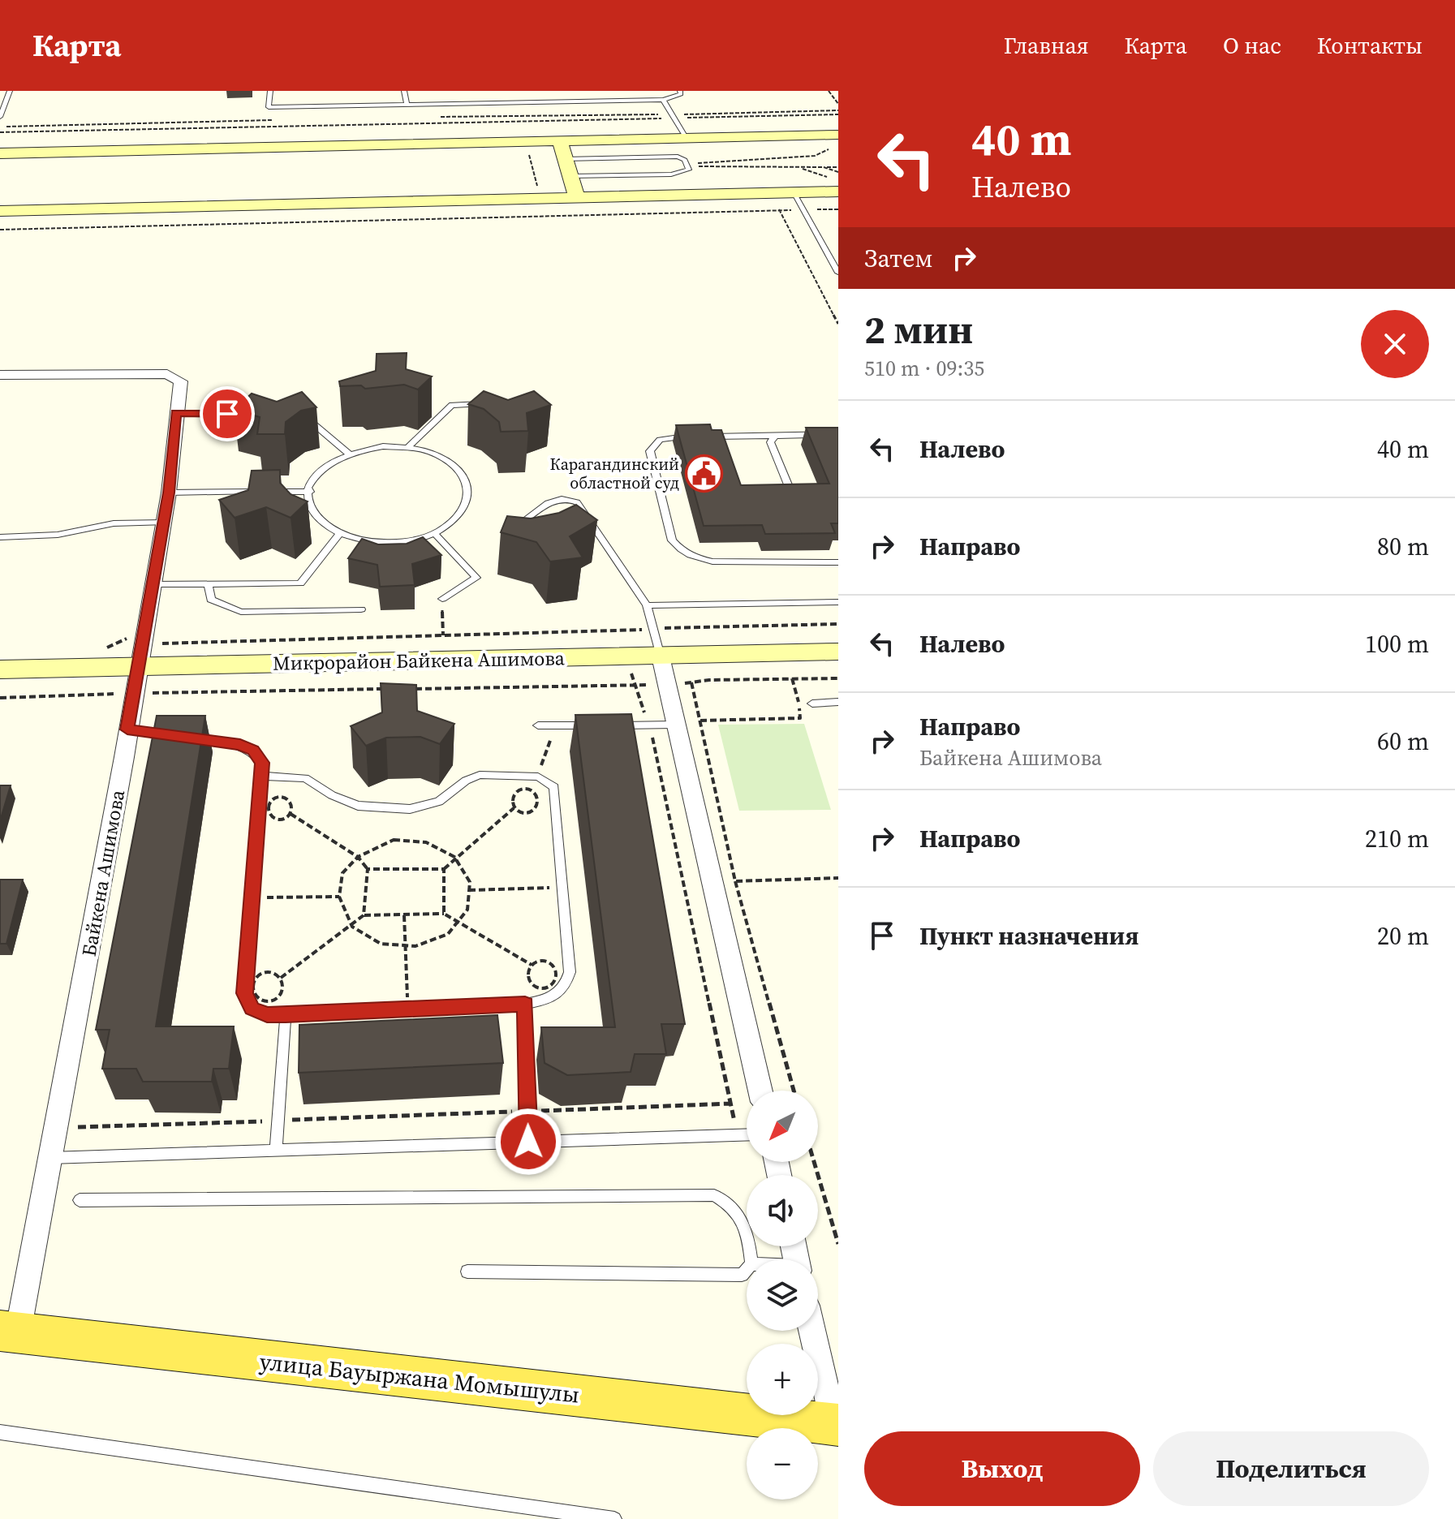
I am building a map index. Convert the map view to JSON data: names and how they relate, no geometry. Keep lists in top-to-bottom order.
{
  "streets": {
    "main road": ["Микрорайон Байкена Ашимова", "улица Бауыржана Момышулы"],
    "street": ["Байкена Ашимова"]
  },
  "crossings": [
    ["Микрорайон Байкена Ашимова", "Байкена Ашимова"],
    ["Байкена Ашимова", "улица Бауыржана Момышулы"]
  ],
  "places": {
    "public building": ["Карагандинский областной суд"]
  },
  "north": "bottom left",
  "page": {
    "header": "Карта",
    "nav": [
      "Главная",
      "Карта",
      "О нас",
      "Контакты"
    ],
    "turn": ["40 m", "Налево"],
    "then": "Затем",
    "heading": ["2 мин", "510 m · 09:35"],
    "list": [
      {
        "name": "Налево",
        "value": "40 m"
      },
      {
        "name": "Направо",
        "value": "80 m"
      },
      {
        "name": "Налево",
        "value": "100 m"
      },
      {
        "name": "Направо",
        "note": "Байкена Ашимова",
        "value": "60 m"
      },
      {
        "name": "Направо",
        "value": "210 m"
      },
      {
        "name": "Пункт назначения",
        "value": "20 m"
      }
    ],
    "map_buttons": ["+", "−"],
    "buttons": ["Выход", "Поделиться"]
  }
}
